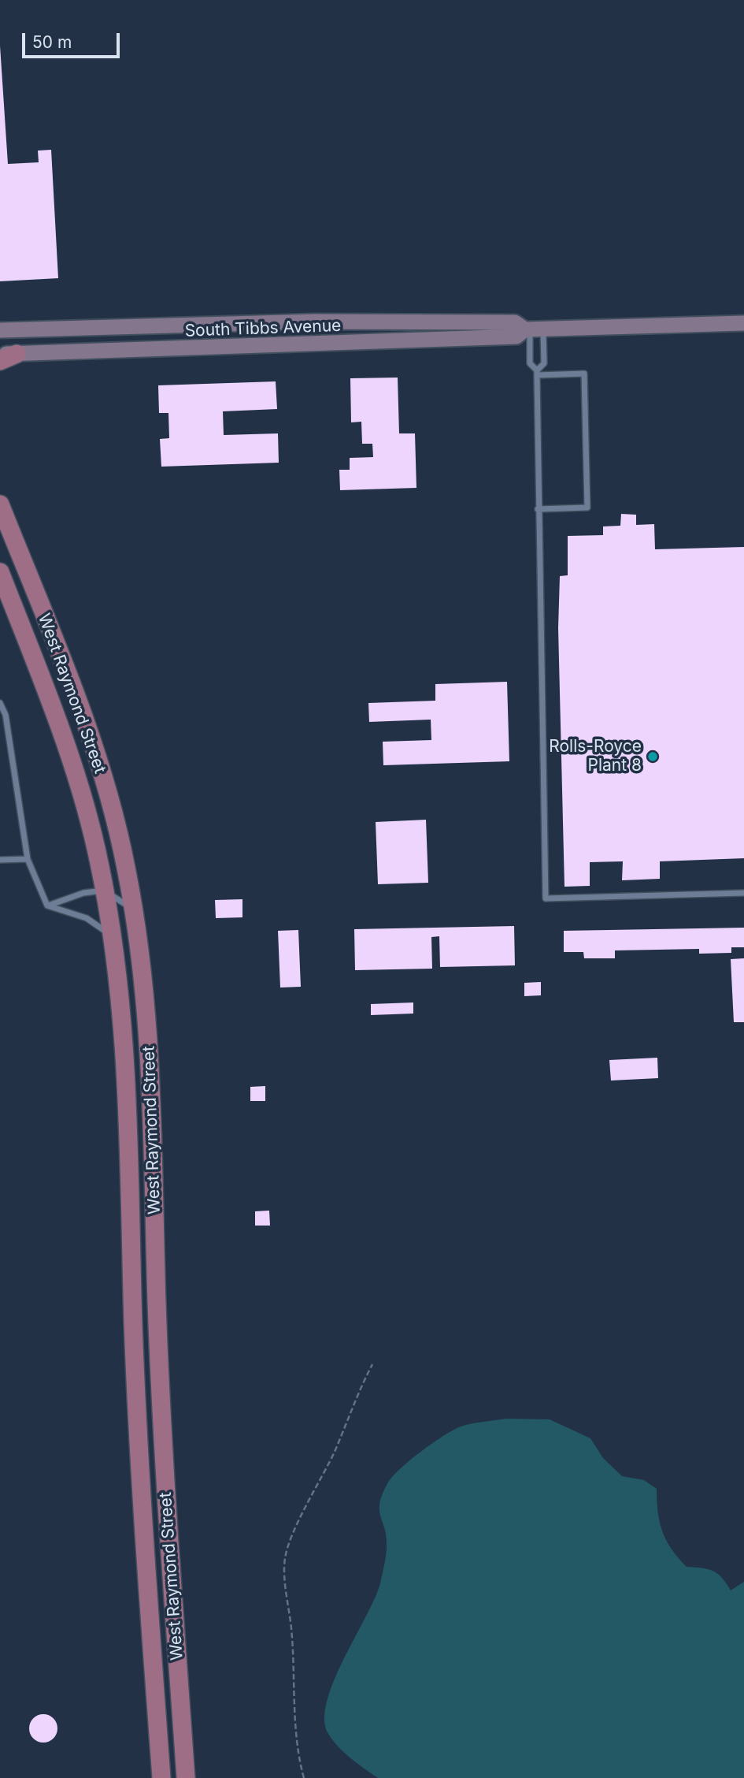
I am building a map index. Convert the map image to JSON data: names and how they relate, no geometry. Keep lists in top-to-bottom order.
{
  "streets": {
    "main road": ["South Tibbs Avenue", "West Raymond Street"]
  },
  "places": ["Rolls-Royce Plant 8"],
  "scale_bar": "50 m"
}
